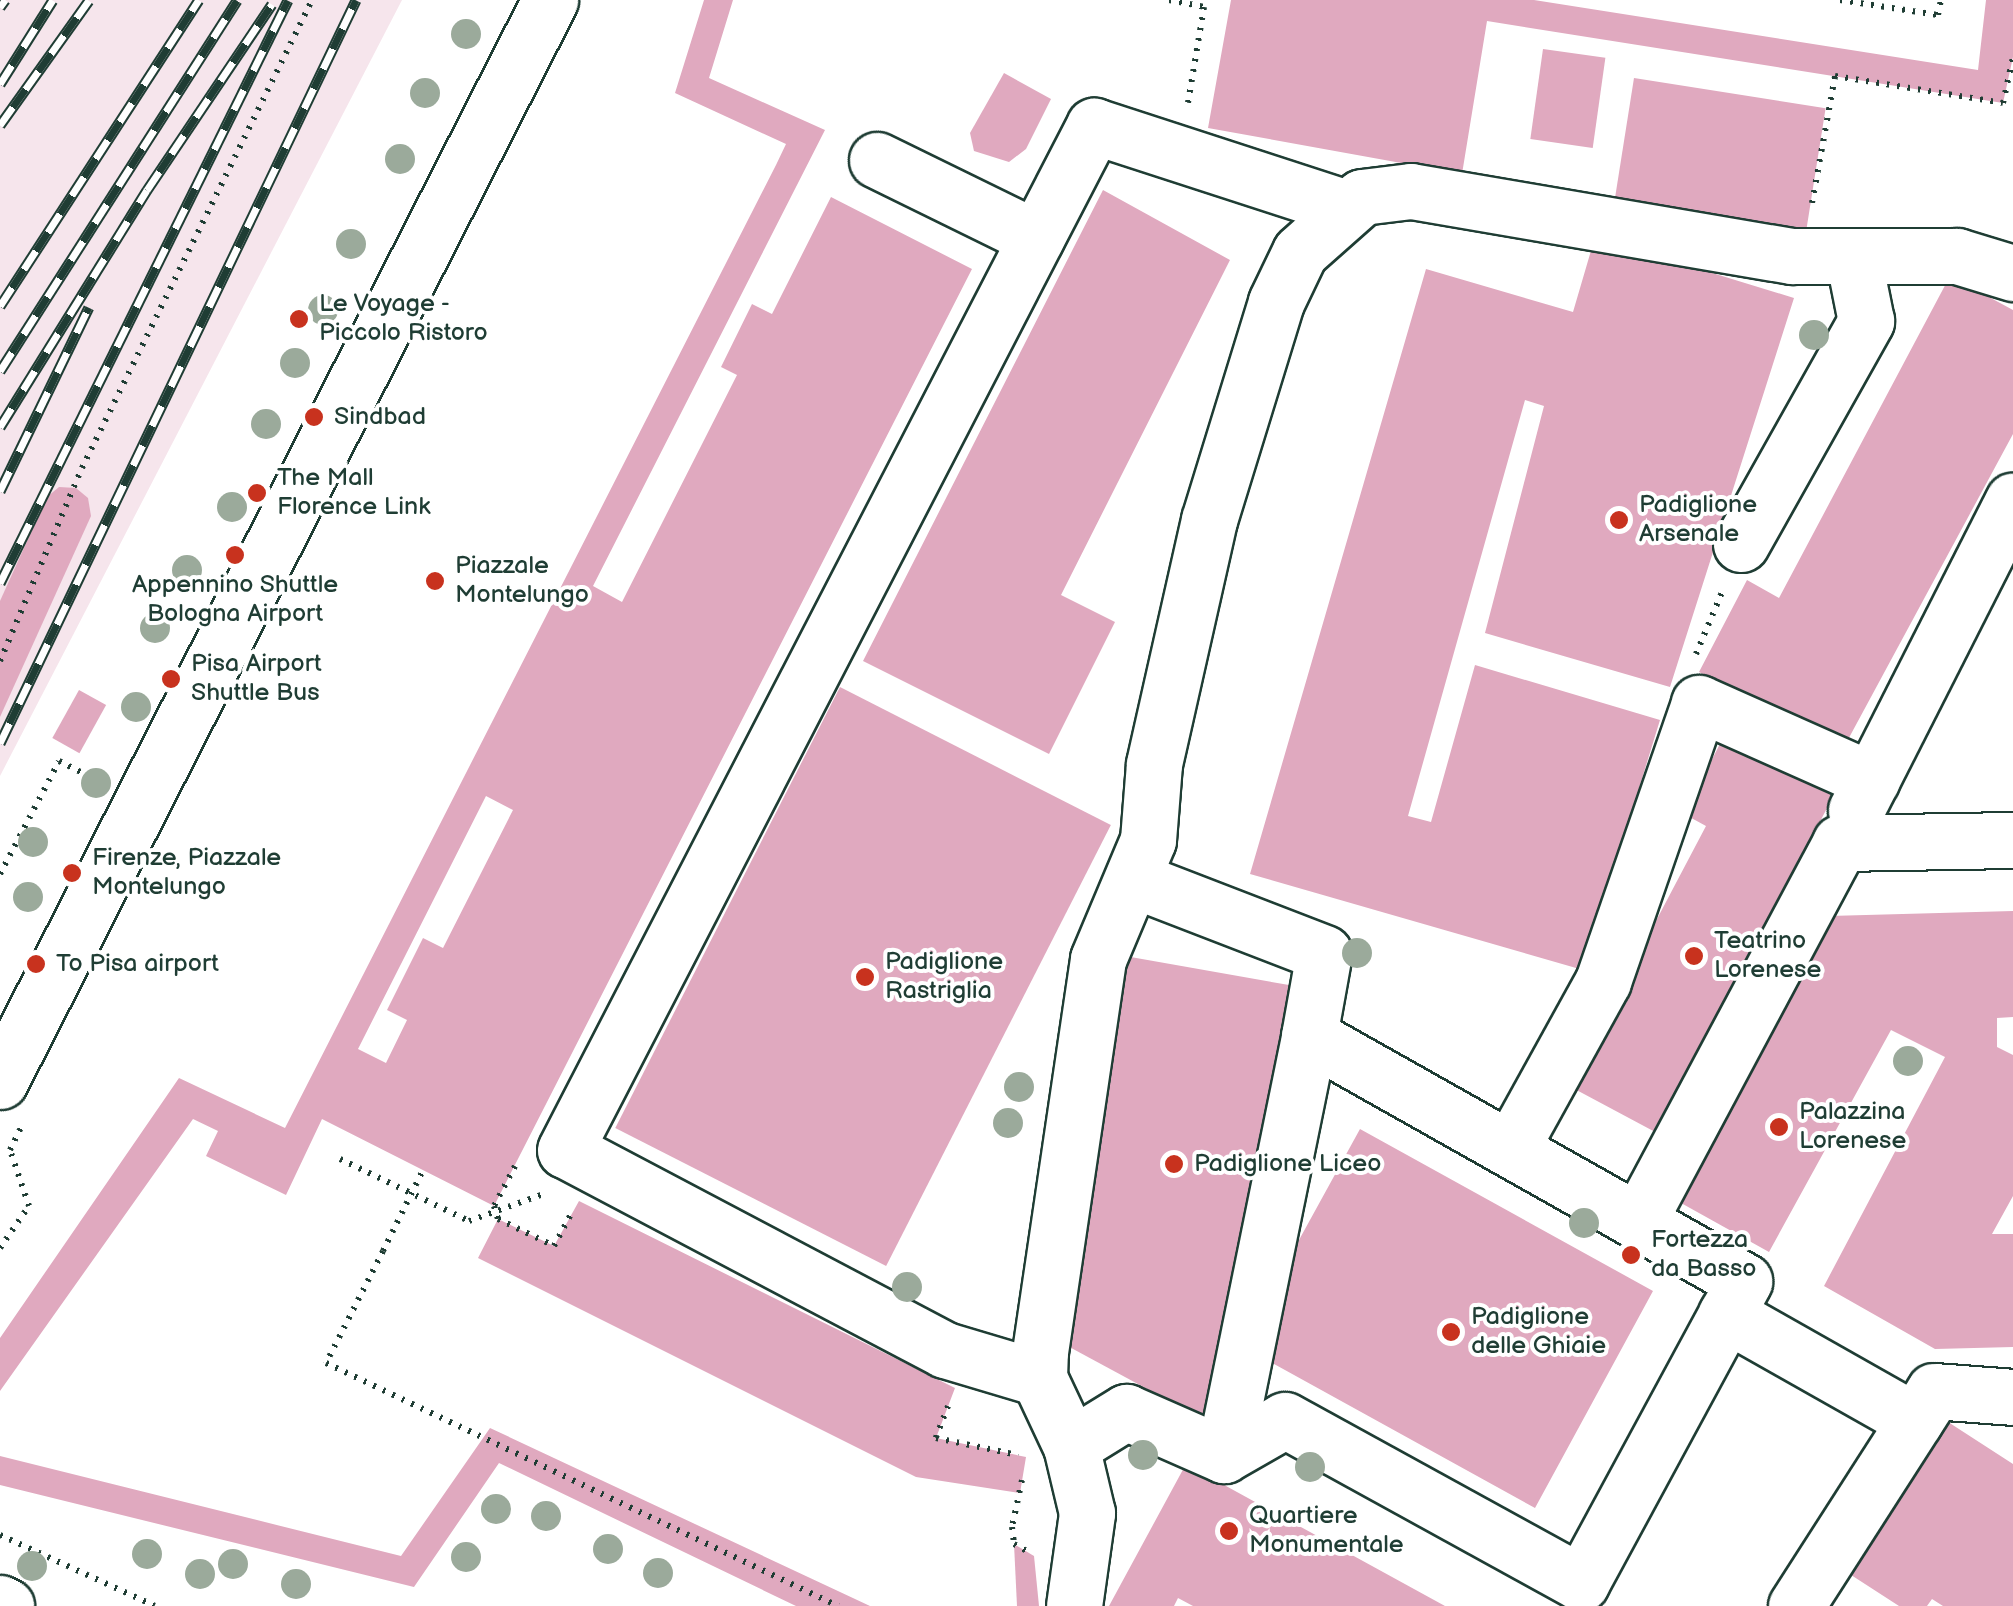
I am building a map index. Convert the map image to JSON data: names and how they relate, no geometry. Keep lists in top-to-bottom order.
{
  "places": [
    "Le Voyage - Piccolo Ristoro",
    "Sindbad",
    "The Mall Florence Link",
    "Padiglione Arsenale",
    "Appennino Shuttle Bologna Airport",
    "Piazzale Montelungo",
    "Pisa Airport Shuttle Bus",
    "Firenze, Piazzale Montelungo",
    "Teatrino Lorenese",
    "To Pisa airport",
    "Padiglione Rastriglia",
    "Palazzina Lorenese",
    "Padiglione Liceo",
    "Fortezza da Basso",
    "Padiglione delle Ghiaie",
    "Quartiere Monumentale"
  ]
}
